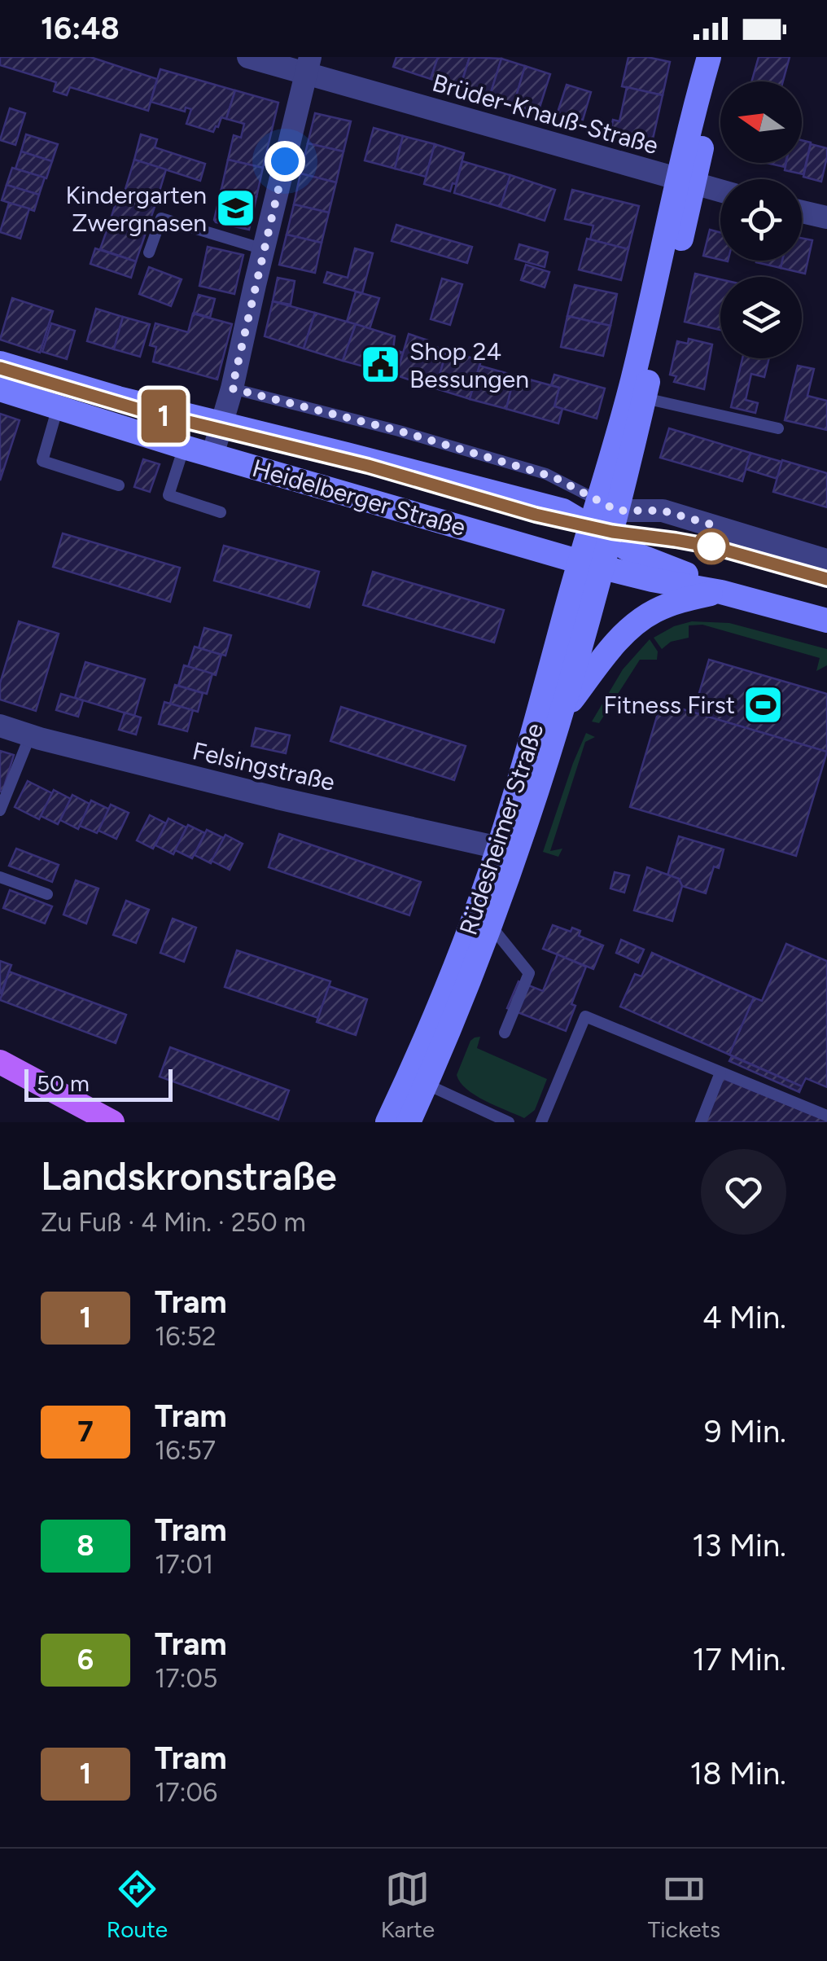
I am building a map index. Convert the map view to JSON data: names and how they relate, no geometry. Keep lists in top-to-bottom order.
{
  "streets": {
    "main road": ["Heidelberger Straße", "Rüdesheimer Straße"],
    "street": ["Brüder-Knauß-Straße", "Felsingstraße"]
  },
  "crossings": [
    ["Heidelberger Straße", "Rüdesheimer Straße"],
    ["Felsingstraße", "Rüdesheimer Straße"]
  ],
  "places": {
    "school or university": ["Kindergarten Zwergnasen"],
    "public building": ["Shop 24 Bessungen"],
    "sports": ["Fitness First"]
  },
  "lines": ["tram line 1"],
  "scale_bar": "50 m",
  "north": "left",
  "page": {
    "status": "16:48",
    "on_map": "1",
    "scale": "50 m",
    "heading": ["Landskronstraße", "Zu Fuß · 4 Min. · 250 m"],
    "list": [
      {
        "mark": "1",
        "name": "Tram",
        "note": "16:52",
        "value": "4 Min."
      },
      {
        "mark": "7",
        "name": "Tram",
        "note": "16:57",
        "value": "9 Min."
      },
      {
        "mark": "8",
        "name": "Tram",
        "note": "17:01",
        "value": "13 Min."
      },
      {
        "mark": "6",
        "name": "Tram",
        "note": "17:05",
        "value": "17 Min."
      },
      {
        "mark": "1",
        "name": "Tram",
        "note": "17:06",
        "value": "18 Min."
      }
    ],
    "tabs": ["Route", "Karte", "Tickets"]
  }
}
